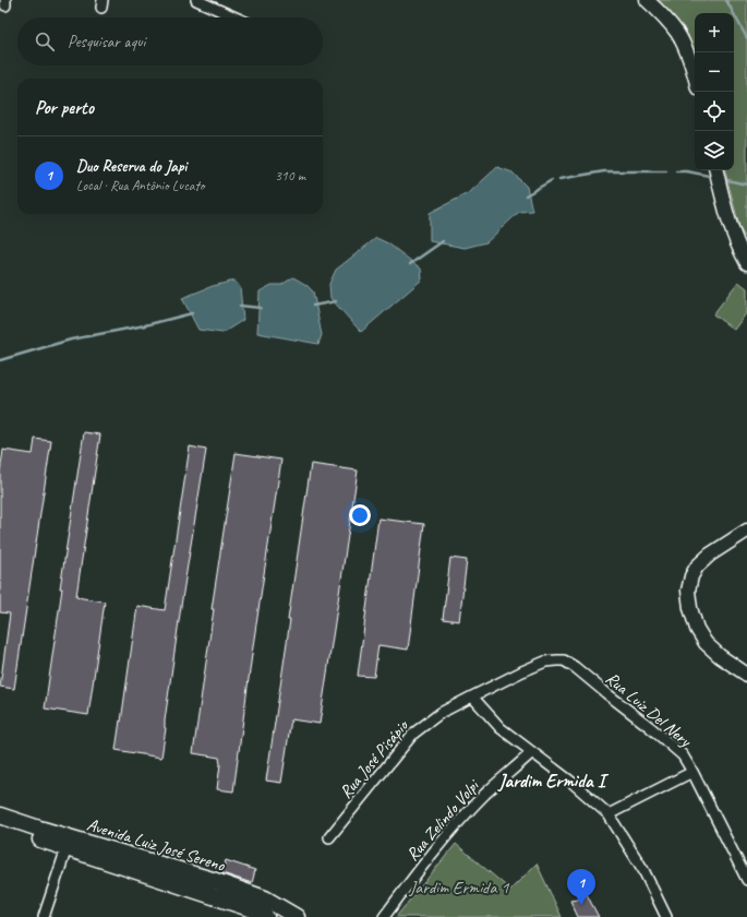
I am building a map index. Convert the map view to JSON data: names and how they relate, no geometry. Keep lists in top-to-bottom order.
{
  "streets": {
    "main road": ["Avenida Luiz José Sereno"],
    "street": ["Rua Luiz Del Nery", "Rua José Pisápio", "Rua Zelindo Volpi"]
  },
  "crossings": [
    ["Rua Luiz Del Nery", "Rua José Pisápio"]
  ],
  "districts": ["Jardim Ermida I"],
  "parks": ["Jardim Ermida 1"],
  "page": {
    "map_buttons": ["+", "−"],
    "search": "Pesquisar aqui",
    "heading": "Por perto",
    "list": [
      {
        "mark": "1",
        "name": "Duo Reserva do Japi",
        "note": "Local · Rua Antônio Lucato",
        "value": "310 m"
      }
    ],
    "pins": "1"
  }
}
